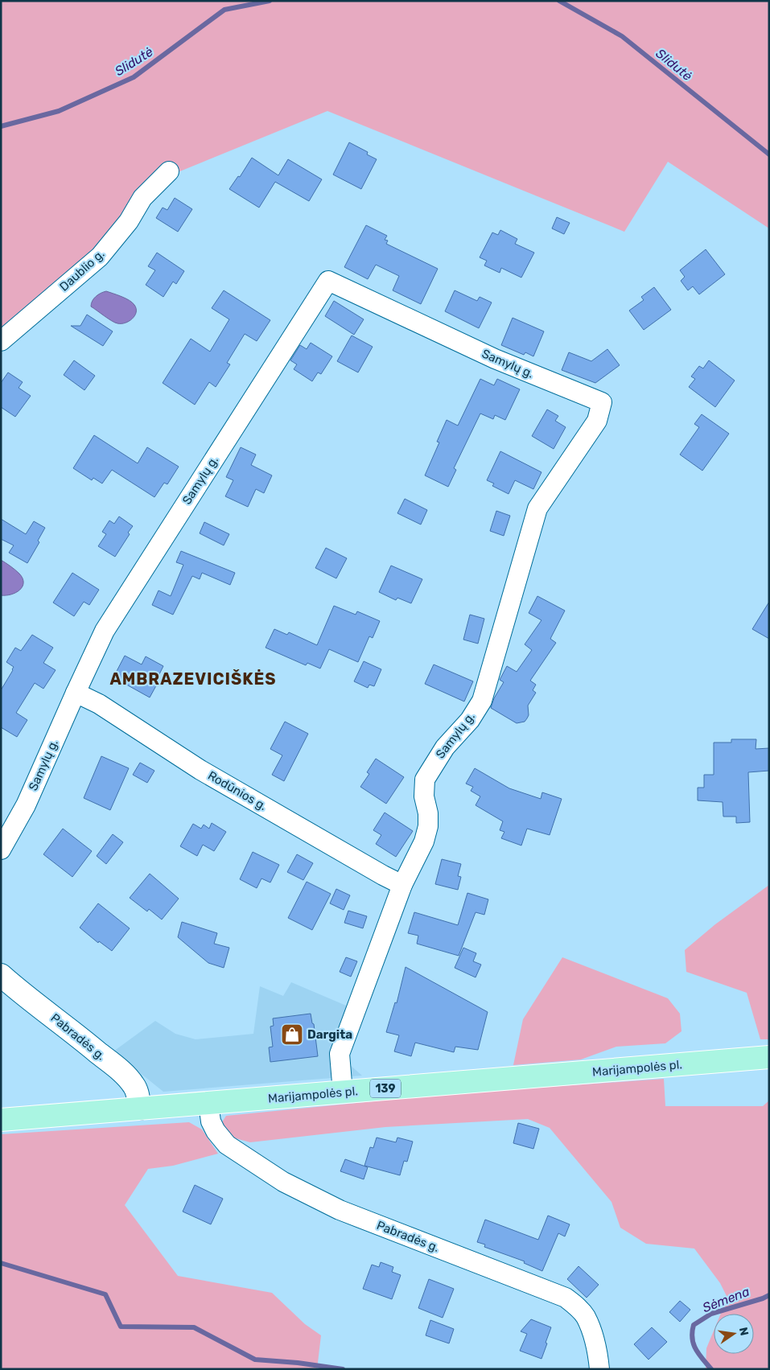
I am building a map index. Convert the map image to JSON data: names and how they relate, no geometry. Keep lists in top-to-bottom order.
{
  "streets": {
    "main road": ["Marijampolės pl.", "139"],
    "street": [
      "Daublio g.",
      "Samylų g.",
      "Rodūnios g.",
      "Pabradės g."
    ]
  },
  "crossings": [
    ["Samylų g.", "Rodūnios g."],
    ["Samylų g.", "Marijampolės pl."],
    ["Pabradės g.", "Marijampolės pl."]
  ],
  "districts": ["AMBRAZEVICIŠKĖS"],
  "water": ["Slidutė", "Sėmena"],
  "places": {
    "shop": ["Dargita"]
  },
  "north": "right"
}
